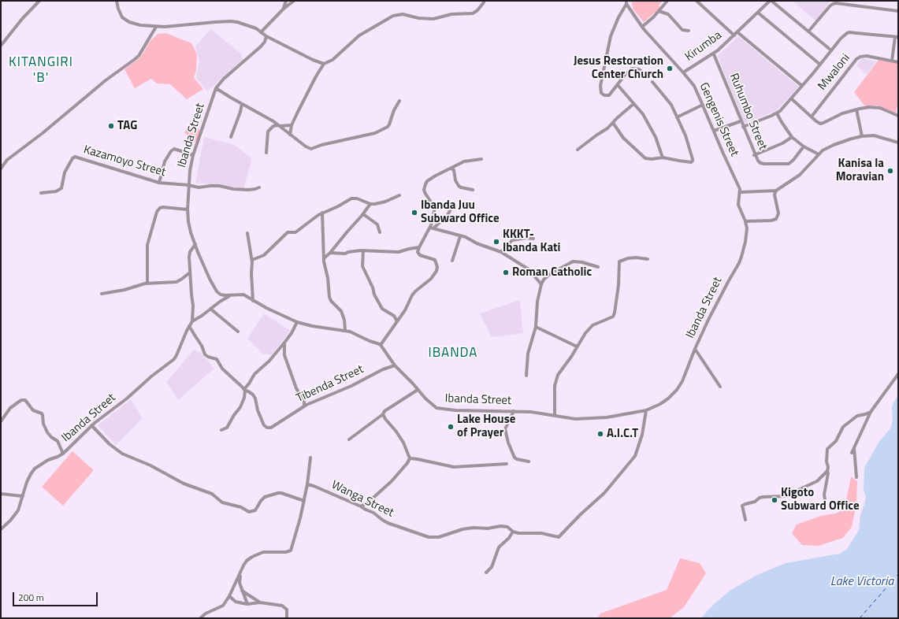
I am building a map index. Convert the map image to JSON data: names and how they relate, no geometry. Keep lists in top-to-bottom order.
{
  "streets": {
    "street": [
      "Kirumba",
      "Mwaloni",
      "Ruhumbo Street",
      "Gengenis Street",
      "Ibanda Street",
      "Kazamoyo Street",
      "Tibenda Street",
      "Wanga Street"
    ]
  },
  "crossings": [
    ["Kirumba", "Mwaloni"],
    ["Kirumba", "Ruhumbo Street"],
    ["Kirumba", "Gengenis Street"],
    ["Ibanda Street", "Kazamoyo Street"],
    ["Ibanda Street", "Tibenda Street"],
    ["Ibanda Street", "Wanga Street"]
  ],
  "districts": ["KITANGIRI 'B'", "IBANDA"],
  "water": ["Lake Victoria"],
  "places": [
    "Jesus Restoration Center Church",
    "TAG",
    "Kanisa la Moravian",
    "Ibanda Juu Subward Office",
    "KKKT- Ibanda Kati",
    "Roman Catholic",
    "Lake House of Prayer",
    "A.I.C.T",
    "Kigoto Subward Office"
  ],
  "scale_bar": "200 m"
}
